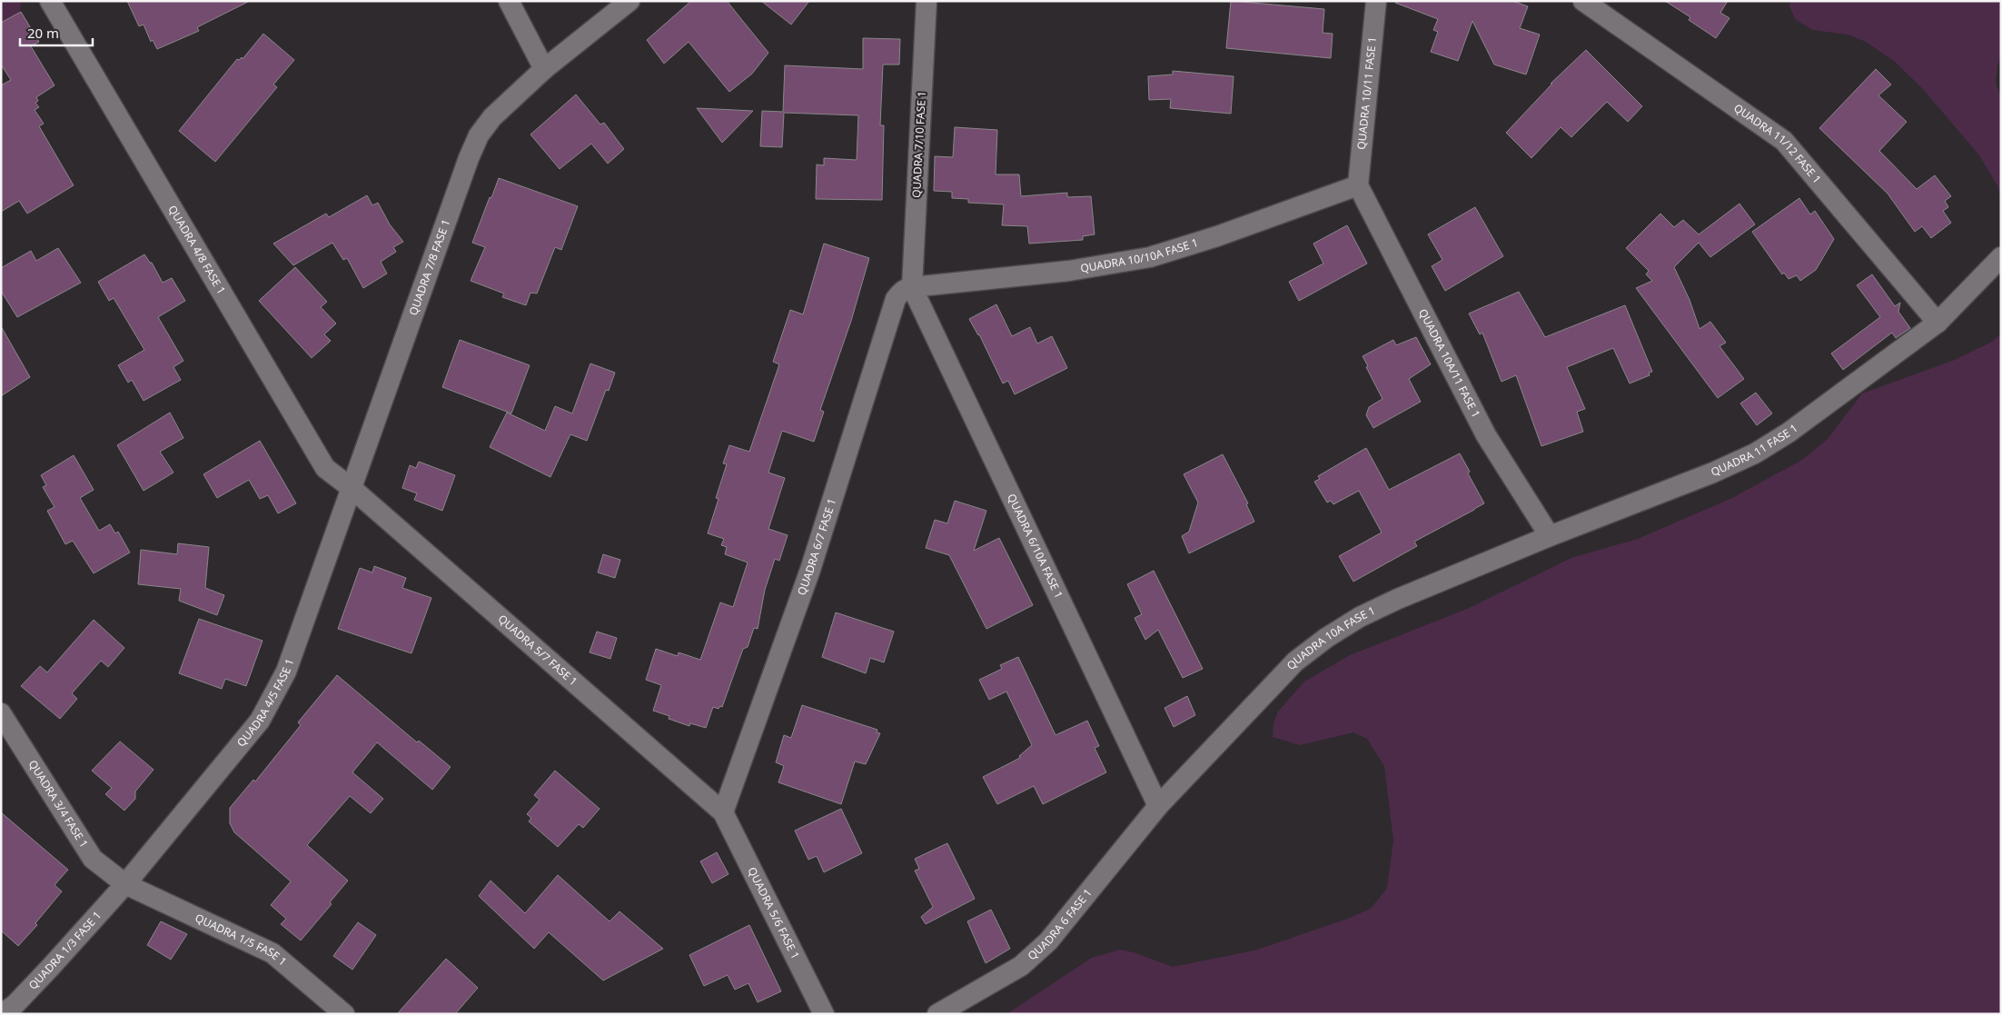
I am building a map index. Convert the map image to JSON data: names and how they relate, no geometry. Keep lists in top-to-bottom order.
{
  "streets": {
    "street": [
      "QUADRA 10/11 FASE 1",
      "QUADRA 7/10 FASE 1",
      "QUADRA 11/12 FASE 1",
      "QUADRA 4/8 FASE 1",
      "QUADRA 10/10A FASE 1",
      "QUADRA 7/8 FASE 1",
      "QUADRA 10A/11 FASE 1",
      "QUADRA 11 FASE 1",
      "QUADRA 6/7 FASE 1",
      "QUADRA 6/10A FASE 1",
      "QUADRA 10A FASE 1",
      "QUADRA 5/7 FASE 1",
      "QUADRA 4/5 FASE 1",
      "QUADRA 3/4 FASE 1",
      "QUADRA 5/6 FASE 1",
      "QUADRA 6 FASE 1",
      "QUADRA 1/5 FASE 1",
      "QUADRA 1/3 FASE 1"
    ]
  },
  "crossings": [
    ["QUADRA 10/11 FASE 1", "QUADRA 10/10A FASE 1"],
    ["QUADRA 10/11 FASE 1", "QUADRA 10A/11 FASE 1"],
    ["QUADRA 7/10 FASE 1", "QUADRA 10/10A FASE 1"],
    ["QUADRA 7/10 FASE 1", "QUADRA 6/7 FASE 1"],
    ["QUADRA 7/10 FASE 1", "QUADRA 6/10A FASE 1"],
    ["QUADRA 11/12 FASE 1", "QUADRA 11 FASE 1"],
    ["QUADRA 4/8 FASE 1", "QUADRA 7/8 FASE 1"],
    ["QUADRA 4/8 FASE 1", "QUADRA 5/7 FASE 1"],
    ["QUADRA 4/8 FASE 1", "QUADRA 4/5 FASE 1"],
    ["QUADRA 10/10A FASE 1", "QUADRA 10A/11 FASE 1"],
    ["QUADRA 10/10A FASE 1", "QUADRA 6/7 FASE 1"],
    ["QUADRA 10/10A FASE 1", "QUADRA 6/10A FASE 1"],
    ["QUADRA 7/8 FASE 1", "QUADRA 5/7 FASE 1"],
    ["QUADRA 7/8 FASE 1", "QUADRA 4/5 FASE 1"],
    ["QUADRA 10A/11 FASE 1", "QUADRA 11 FASE 1"],
    ["QUADRA 10A/11 FASE 1", "QUADRA 10A FASE 1"],
    ["QUADRA 11 FASE 1", "QUADRA 10A FASE 1"],
    ["QUADRA 6/7 FASE 1", "QUADRA 6/10A FASE 1"],
    ["QUADRA 6/7 FASE 1", "QUADRA 5/7 FASE 1"],
    ["QUADRA 6/7 FASE 1", "QUADRA 5/6 FASE 1"],
    ["QUADRA 6/10A FASE 1", "QUADRA 10A FASE 1"],
    ["QUADRA 6/10A FASE 1", "QUADRA 6 FASE 1"],
    ["QUADRA 10A FASE 1", "QUADRA 6 FASE 1"],
    ["QUADRA 5/7 FASE 1", "QUADRA 4/5 FASE 1"],
    ["QUADRA 5/7 FASE 1", "QUADRA 5/6 FASE 1"],
    ["QUADRA 4/5 FASE 1", "QUADRA 3/4 FASE 1"],
    ["QUADRA 4/5 FASE 1", "QUADRA 1/5 FASE 1"],
    ["QUADRA 4/5 FASE 1", "QUADRA 1/3 FASE 1"],
    ["QUADRA 3/4 FASE 1", "QUADRA 1/5 FASE 1"],
    ["QUADRA 3/4 FASE 1", "QUADRA 1/3 FASE 1"],
    ["QUADRA 1/5 FASE 1", "QUADRA 1/3 FASE 1"]
  ],
  "scale_bar": "20 m"
}
